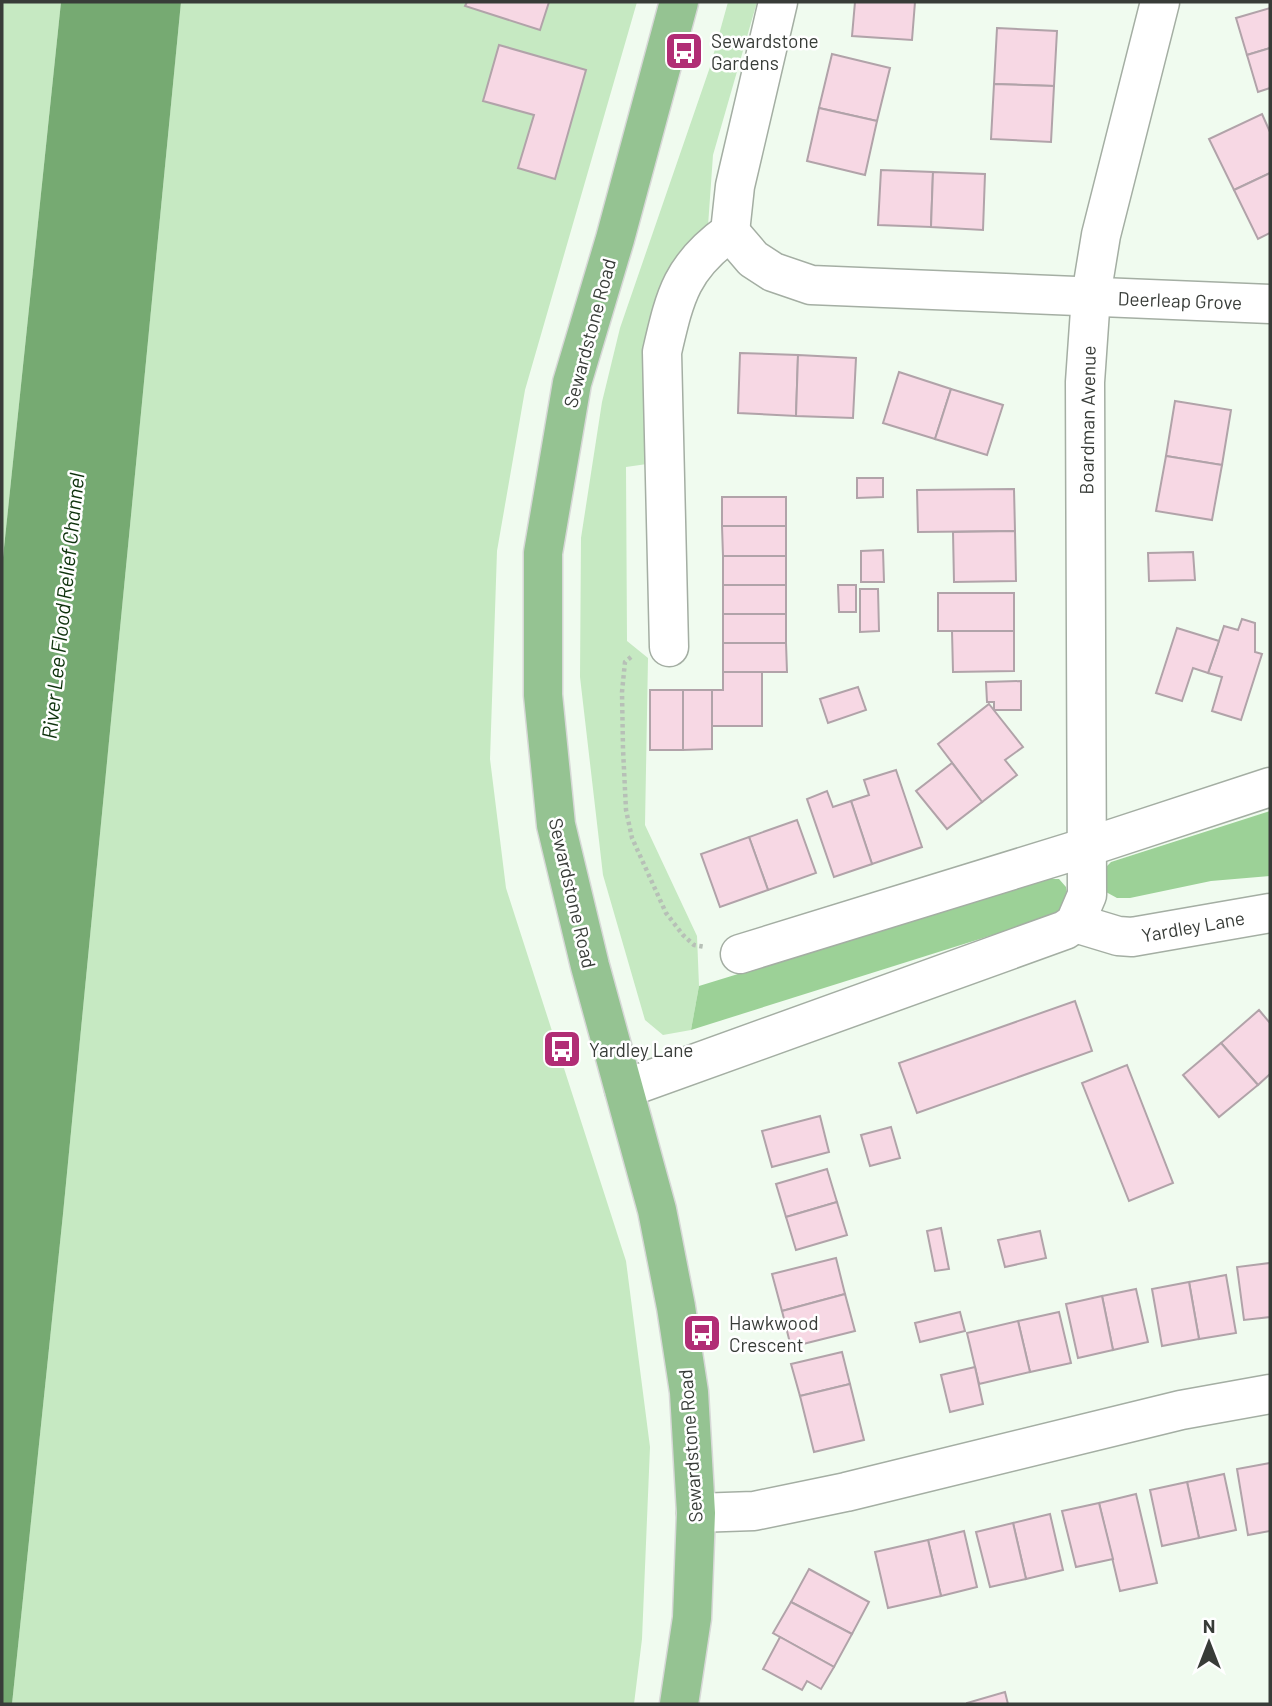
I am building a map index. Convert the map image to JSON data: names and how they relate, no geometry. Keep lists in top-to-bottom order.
{
  "streets": {
    "main road": ["Sewardstone Road"],
    "street": ["Deerleap Grove", "Boardman Avenue", "Yardley Lane"]
  },
  "crossings": [
    ["Deerleap Grove", "Boardman Avenue"]
  ],
  "water": ["River Lee Flood Relief Channel"],
  "places": {
    "bus stop": ["Sewardstone Gardens", "Yardley Lane", "Hawkwood Crescent"]
  },
  "north": "top"
}
